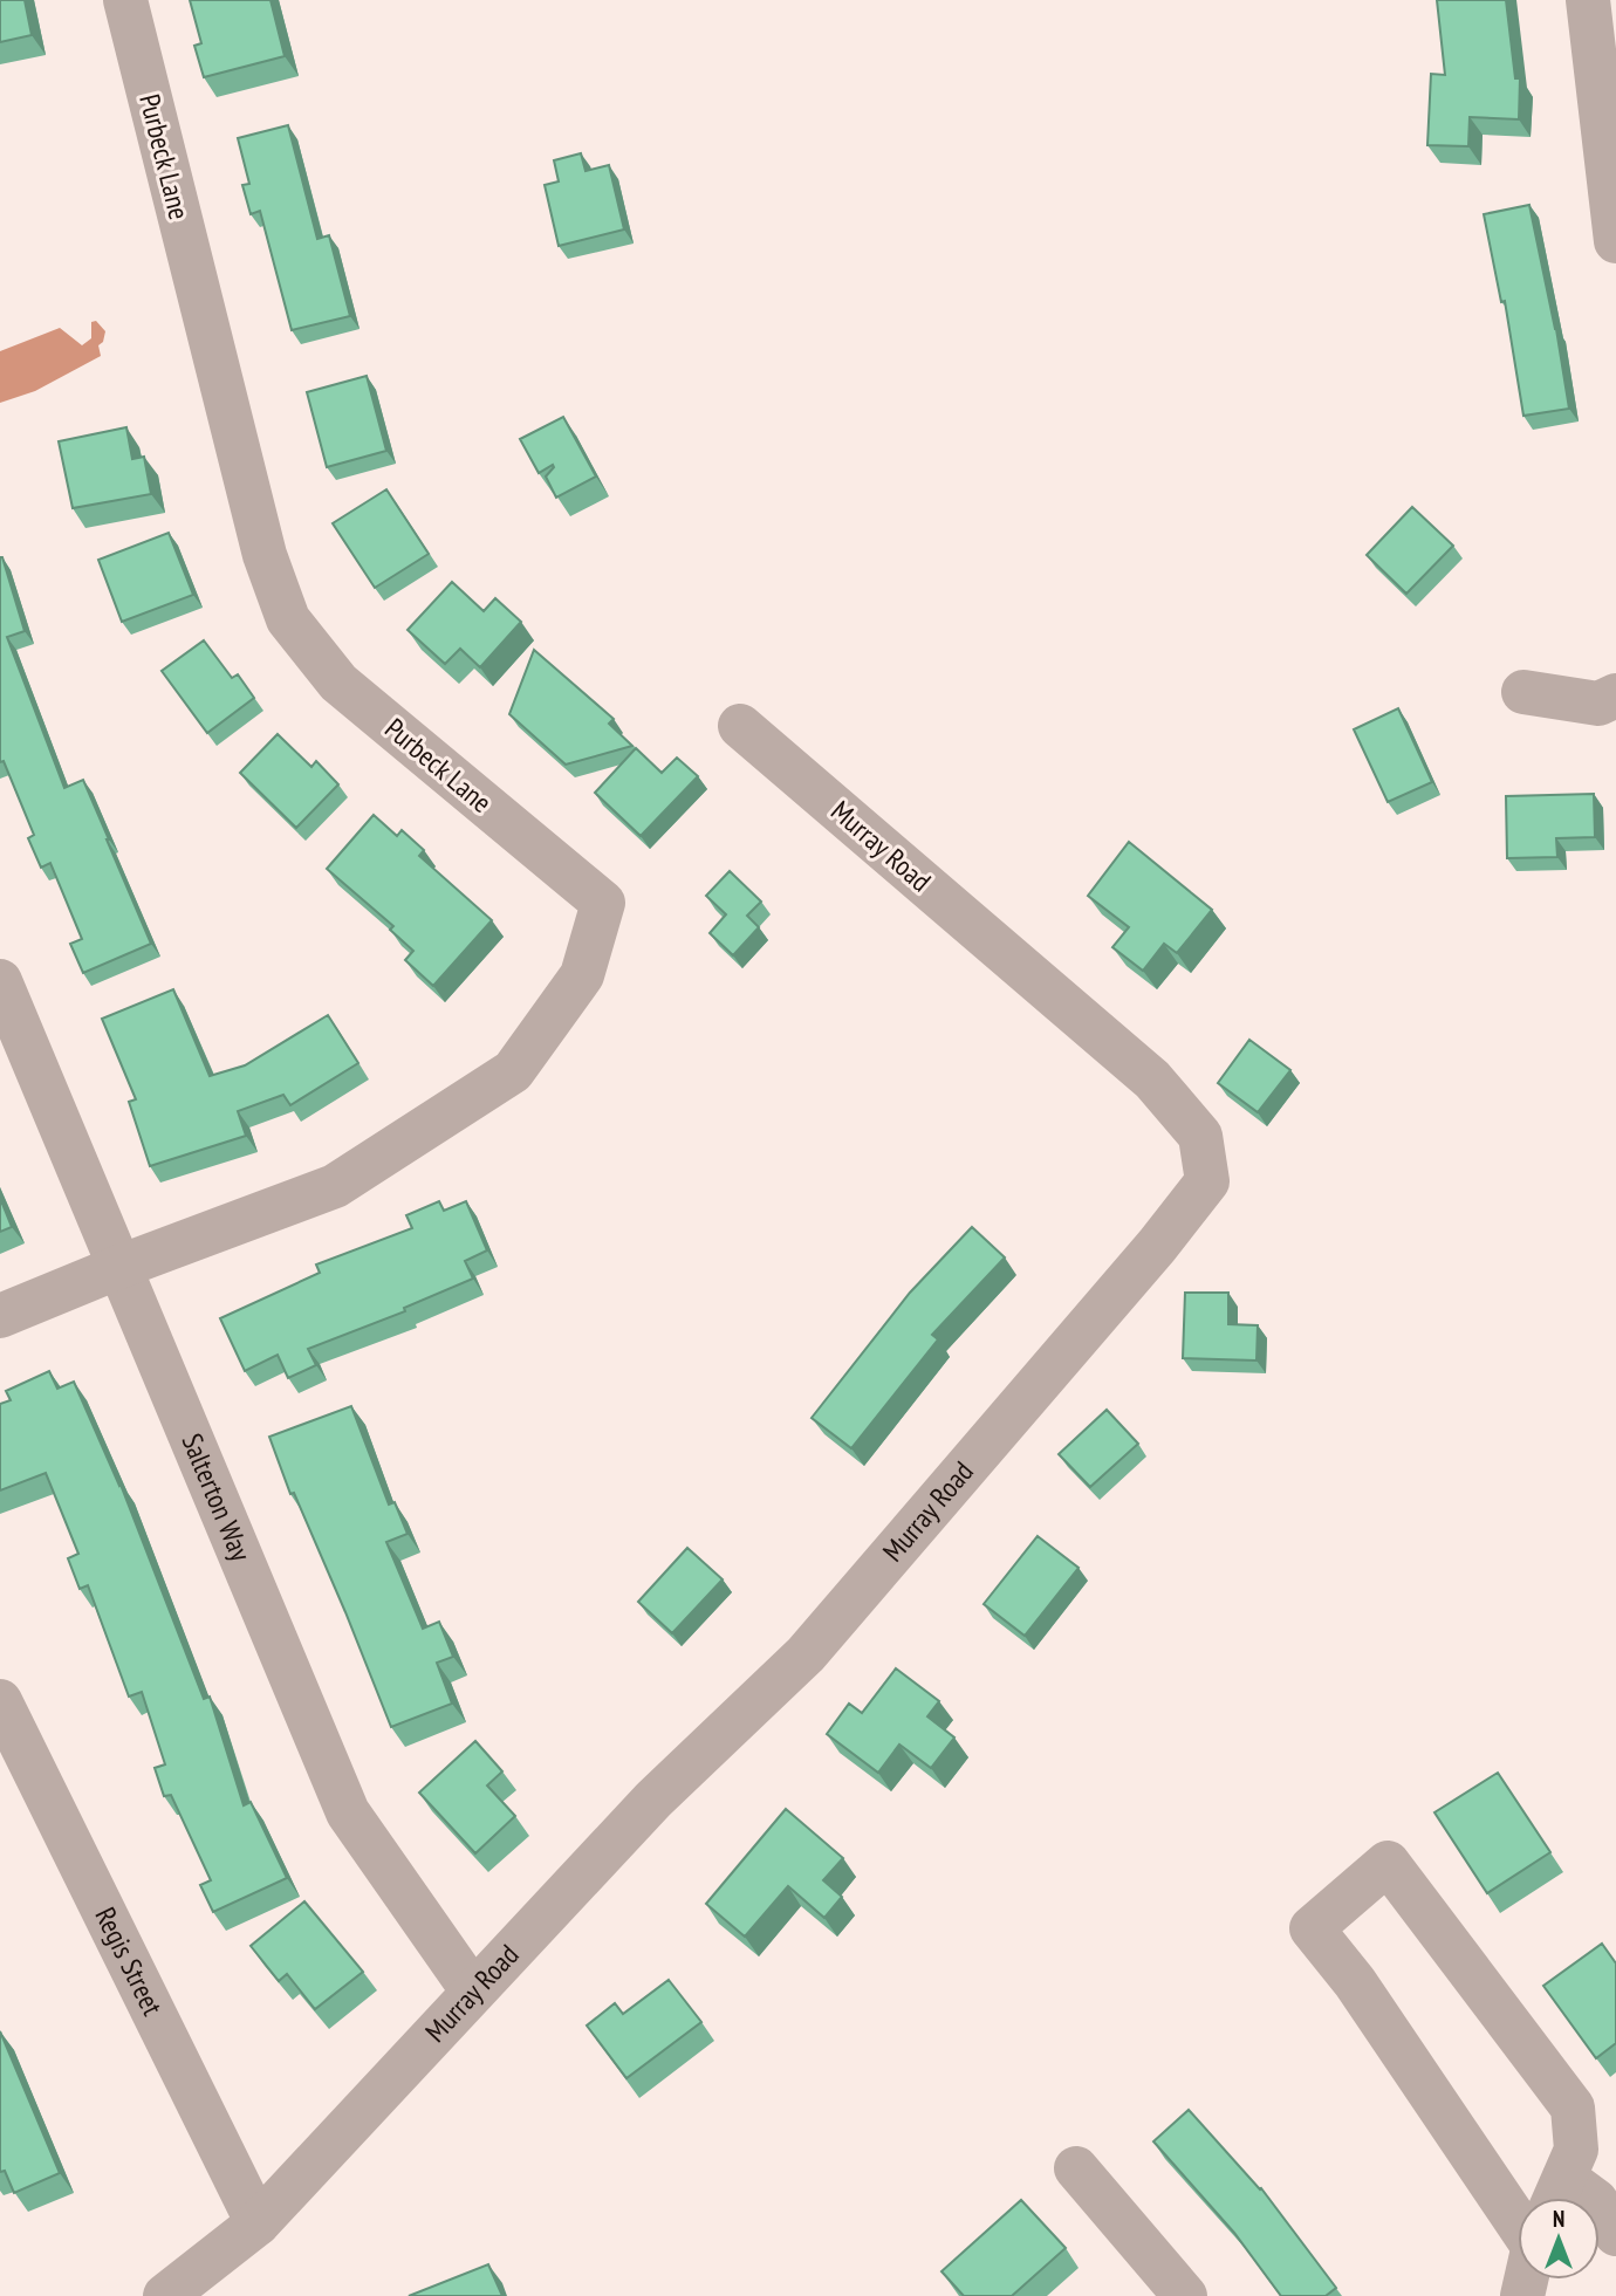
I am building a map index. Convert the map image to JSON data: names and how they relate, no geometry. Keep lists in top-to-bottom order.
{
  "streets": {
    "street": [
      "Purbeck Lane",
      "Murray Road",
      "Salterton Way",
      "Regis Street"
    ]
  },
  "crossings": [
    ["Purbeck Lane", "Salterton Way"],
    ["Murray Road", "Salterton Way"],
    ["Murray Road", "Regis Street"]
  ],
  "north": "top"
}
